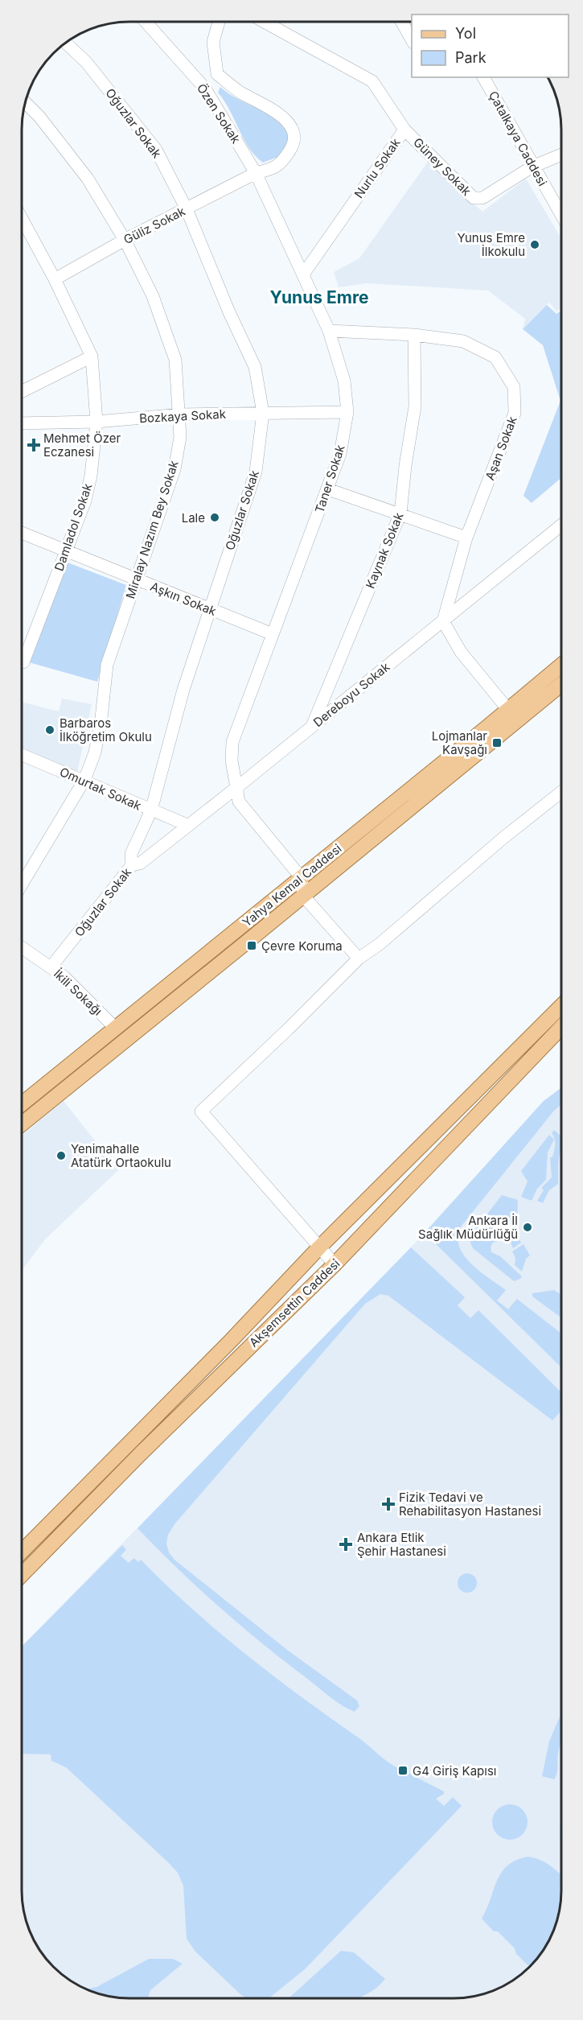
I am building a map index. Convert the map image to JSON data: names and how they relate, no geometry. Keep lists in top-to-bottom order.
{
  "streets": {
    "main road": ["Yahya Kemal Caddesi", "Akşemsettin Caddesi"],
    "street": [
      "Özen Sokak",
      "Oğuzlar Sokak",
      "Çatalkaya Caddesi",
      "Güney Sokak",
      "Nurlu Sokak",
      "Güliz Sokak",
      "Bozkaya Sokak",
      "Aşan Sokak",
      "Taner Sokak",
      "Damladol Sokak",
      "Miralay Nazım Bey Sokak",
      "Kaynak Sokak",
      "Aşkın Sokak",
      "Dereboyu Sokak",
      "Omurtak Sokak",
      "İkili Sokağı"
    ]
  },
  "crossings": [
    ["Özen Sokak", "Güliz Sokak"],
    ["Özen Sokak", "Taner Sokak"],
    ["Oğuzlar Sokak", "Güliz Sokak"],
    ["Oğuzlar Sokak", "Bozkaya Sokak"],
    ["Oğuzlar Sokak", "Aşkın Sokak"],
    ["Oğuzlar Sokak", "Dereboyu Sokak"],
    ["Oğuzlar Sokak", "Omurtak Sokak"],
    ["Oğuzlar Sokak", "İkili Sokağı"],
    ["Çatalkaya Caddesi", "Güney Sokak"],
    ["Güney Sokak", "Nurlu Sokak"],
    ["Nurlu Sokak", "Taner Sokak"],
    ["Güliz Sokak", "Taner Sokak"],
    ["Güliz Sokak", "Damladol Sokak"],
    ["Güliz Sokak", "Miralay Nazım Bey Sokak"],
    ["Bozkaya Sokak", "Taner Sokak"],
    ["Bozkaya Sokak", "Damladol Sokak"],
    ["Bozkaya Sokak", "Miralay Nazım Bey Sokak"],
    ["Aşan Sokak", "Taner Sokak"],
    ["Aşan Sokak", "Kaynak Sokak"],
    ["Aşan Sokak", "Dereboyu Sokak"],
    ["Taner Sokak", "Aşkın Sokak"],
    ["Taner Sokak", "Dereboyu Sokak"],
    ["Taner Sokak", "Yahya Kemal Caddesi"],
    ["Damladol Sokak", "Aşkın Sokak"],
    ["Miralay Nazım Bey Sokak", "Aşkın Sokak"],
    ["Miralay Nazım Bey Sokak", "Omurtak Sokak"],
    ["Kaynak Sokak", "Dereboyu Sokak"],
    ["Dereboyu Sokak", "Omurtak Sokak"],
    ["Yahya Kemal Caddesi", "İkili Sokağı"]
  ],
  "districts": ["Yunus Emre"],
  "places": {
    "other": [
      "Yunus Emre İlkokulu",
      "Lale",
      "Barbaros İlköğretim Okulu",
      "Yenimahalle Atatürk Ortaokulu",
      "Ankara İl Sağlık Müdürlüğü"
    ],
    "health": ["Mehmet Özer Eczanesi", "Fizik Tedavi ve Rehabilitasyon Hastanesi", "Ankara Etlik Şehir Hastanesi"],
    "transit": ["Lojmanlar Kavşağı", "Çevre Koruma", "G4 Giriş Kapısı"]
  },
  "legend": ["Yol", "Park"]
}
